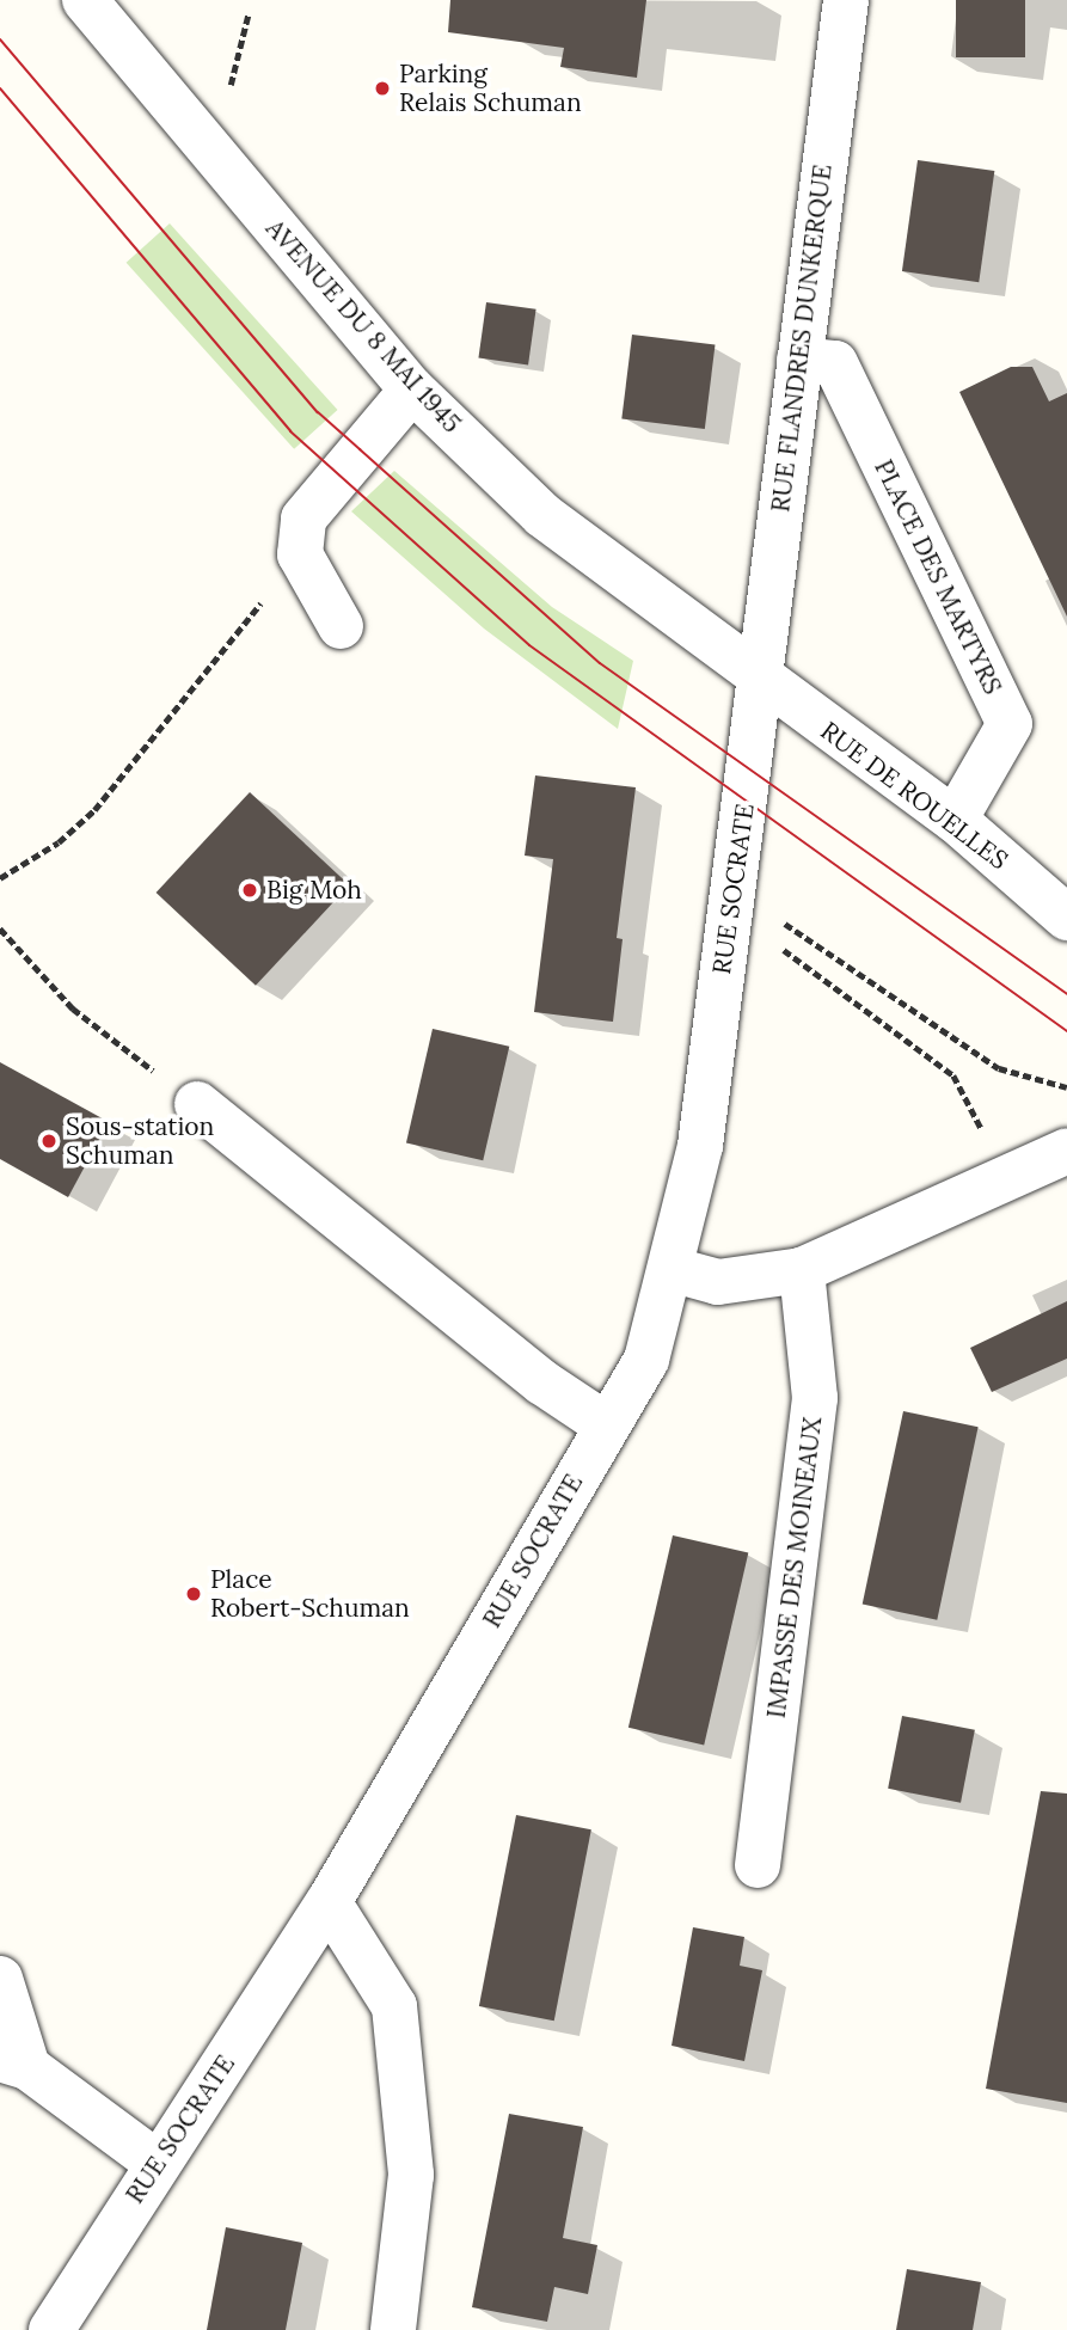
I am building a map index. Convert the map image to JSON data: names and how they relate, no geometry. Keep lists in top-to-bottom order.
{
  "streets": {
    "street": [
      "AVENUE DU 8 MAI 1945",
      "RUE FLANDRES DUNKERQUE",
      "PLACE DES MARTYRS",
      "RUE DE ROUELLES",
      "RUE SOCRATE",
      "IMPASSE DES MOINEAUX"
    ]
  },
  "crossings": [
    ["AVENUE DU 8 MAI 1945", "RUE FLANDRES DUNKERQUE"],
    ["AVENUE DU 8 MAI 1945", "RUE DE ROUELLES"],
    ["AVENUE DU 8 MAI 1945", "RUE SOCRATE"],
    ["RUE FLANDRES DUNKERQUE", "PLACE DES MARTYRS"],
    ["RUE FLANDRES DUNKERQUE", "RUE DE ROUELLES"],
    ["RUE FLANDRES DUNKERQUE", "RUE SOCRATE"],
    ["PLACE DES MARTYRS", "RUE DE ROUELLES"],
    ["RUE DE ROUELLES", "RUE SOCRATE"]
  ],
  "places": [
    "Parking Relais Schuman",
    "Big Moh",
    "Sous-station Schuman",
    "Place Robert-Schuman"
  ]
}
